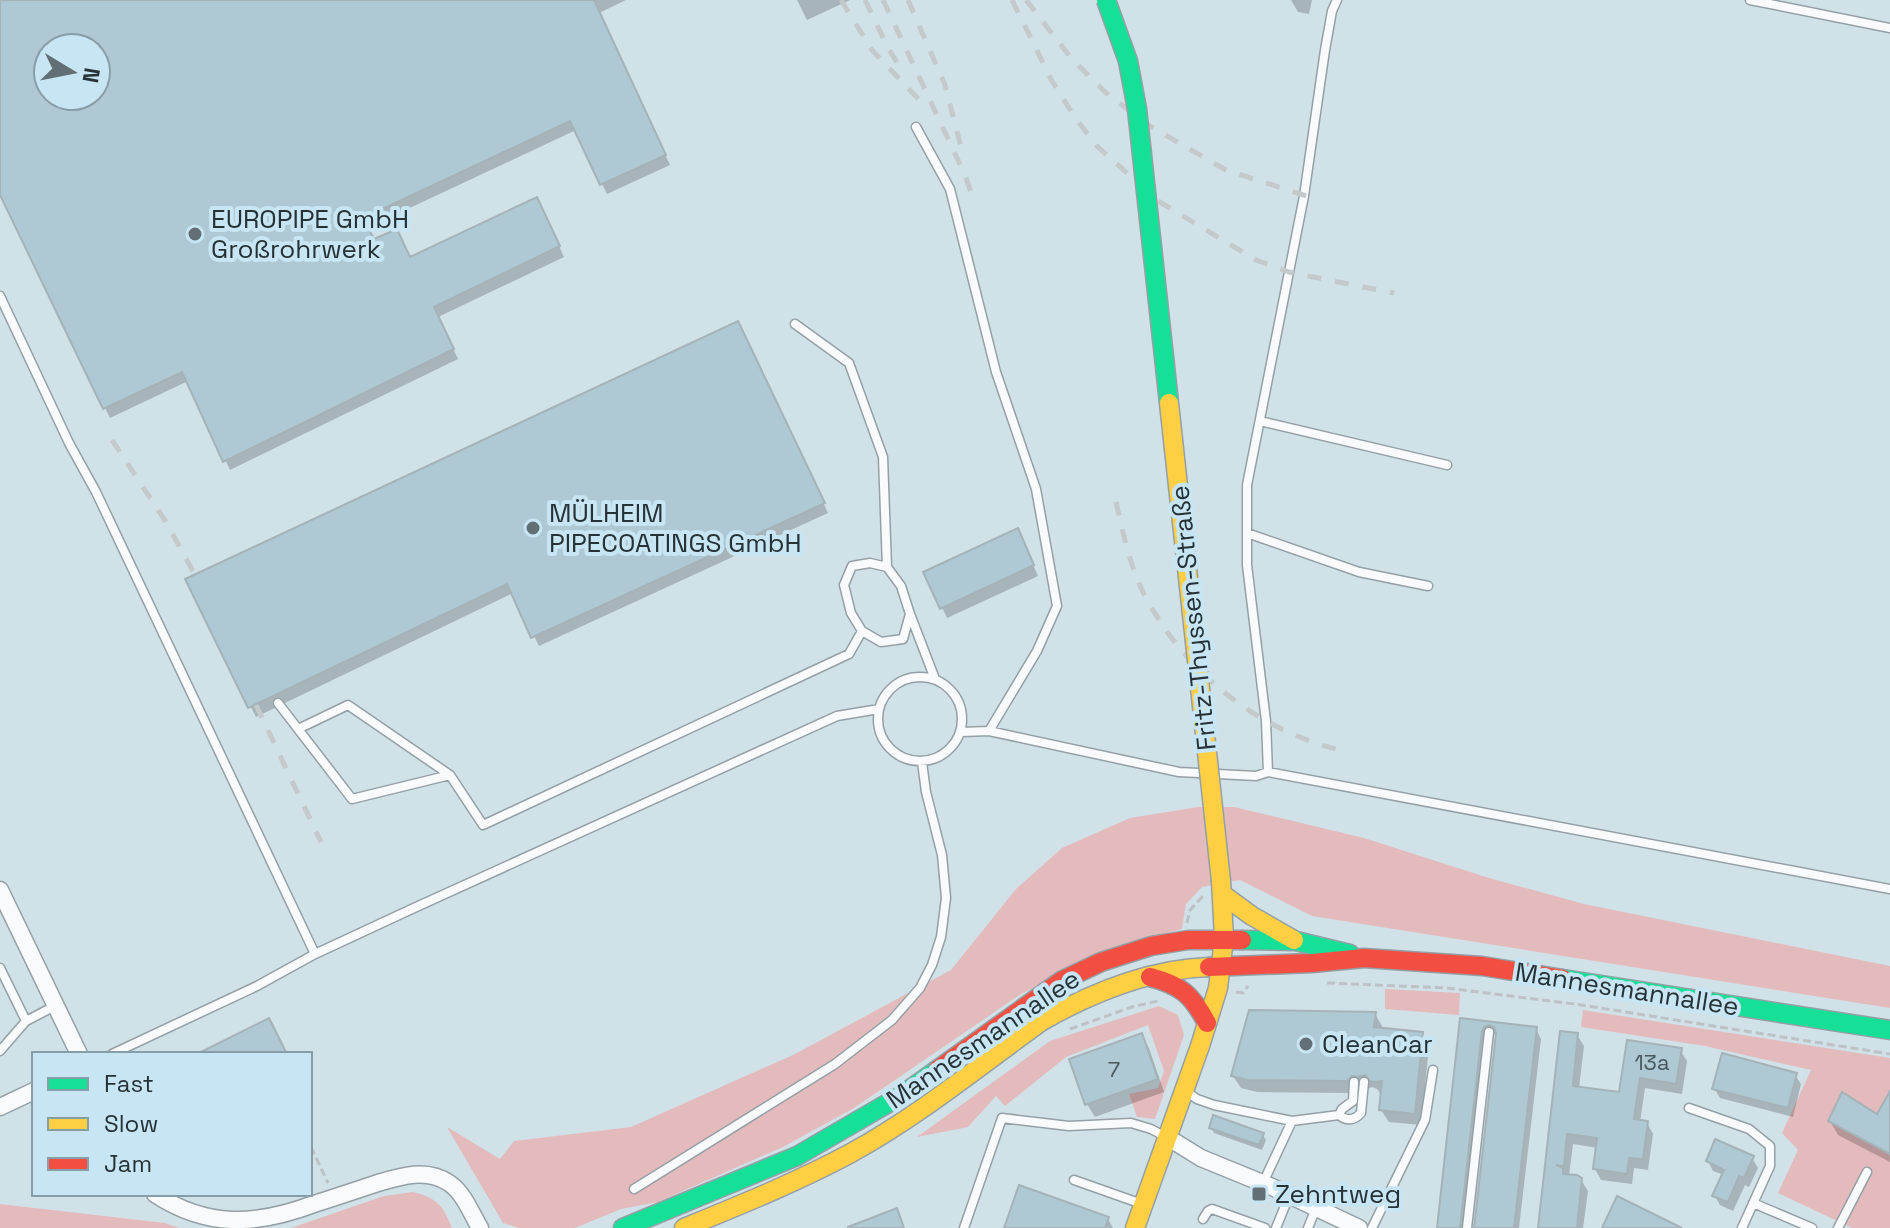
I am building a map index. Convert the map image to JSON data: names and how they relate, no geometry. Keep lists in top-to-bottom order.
{
  "streets": {
    "main road": ["Fritz-Thyssen-Straße", "Mannesmannallee"]
  },
  "crossings": [
    ["Fritz-Thyssen-Straße", "Mannesmannallee"]
  ],
  "places": {
    "other": ["EUROPIPE GmbH Großrohrwerk", "MÜLHEIM PIPECOATINGS GmbH", "CleanCar"],
    "transit": ["Zehntweg"]
  },
  "house_numbers": ["13a", "7"],
  "legend": ["Fast", "Slow", "Jam"],
  "north": "right"
}
